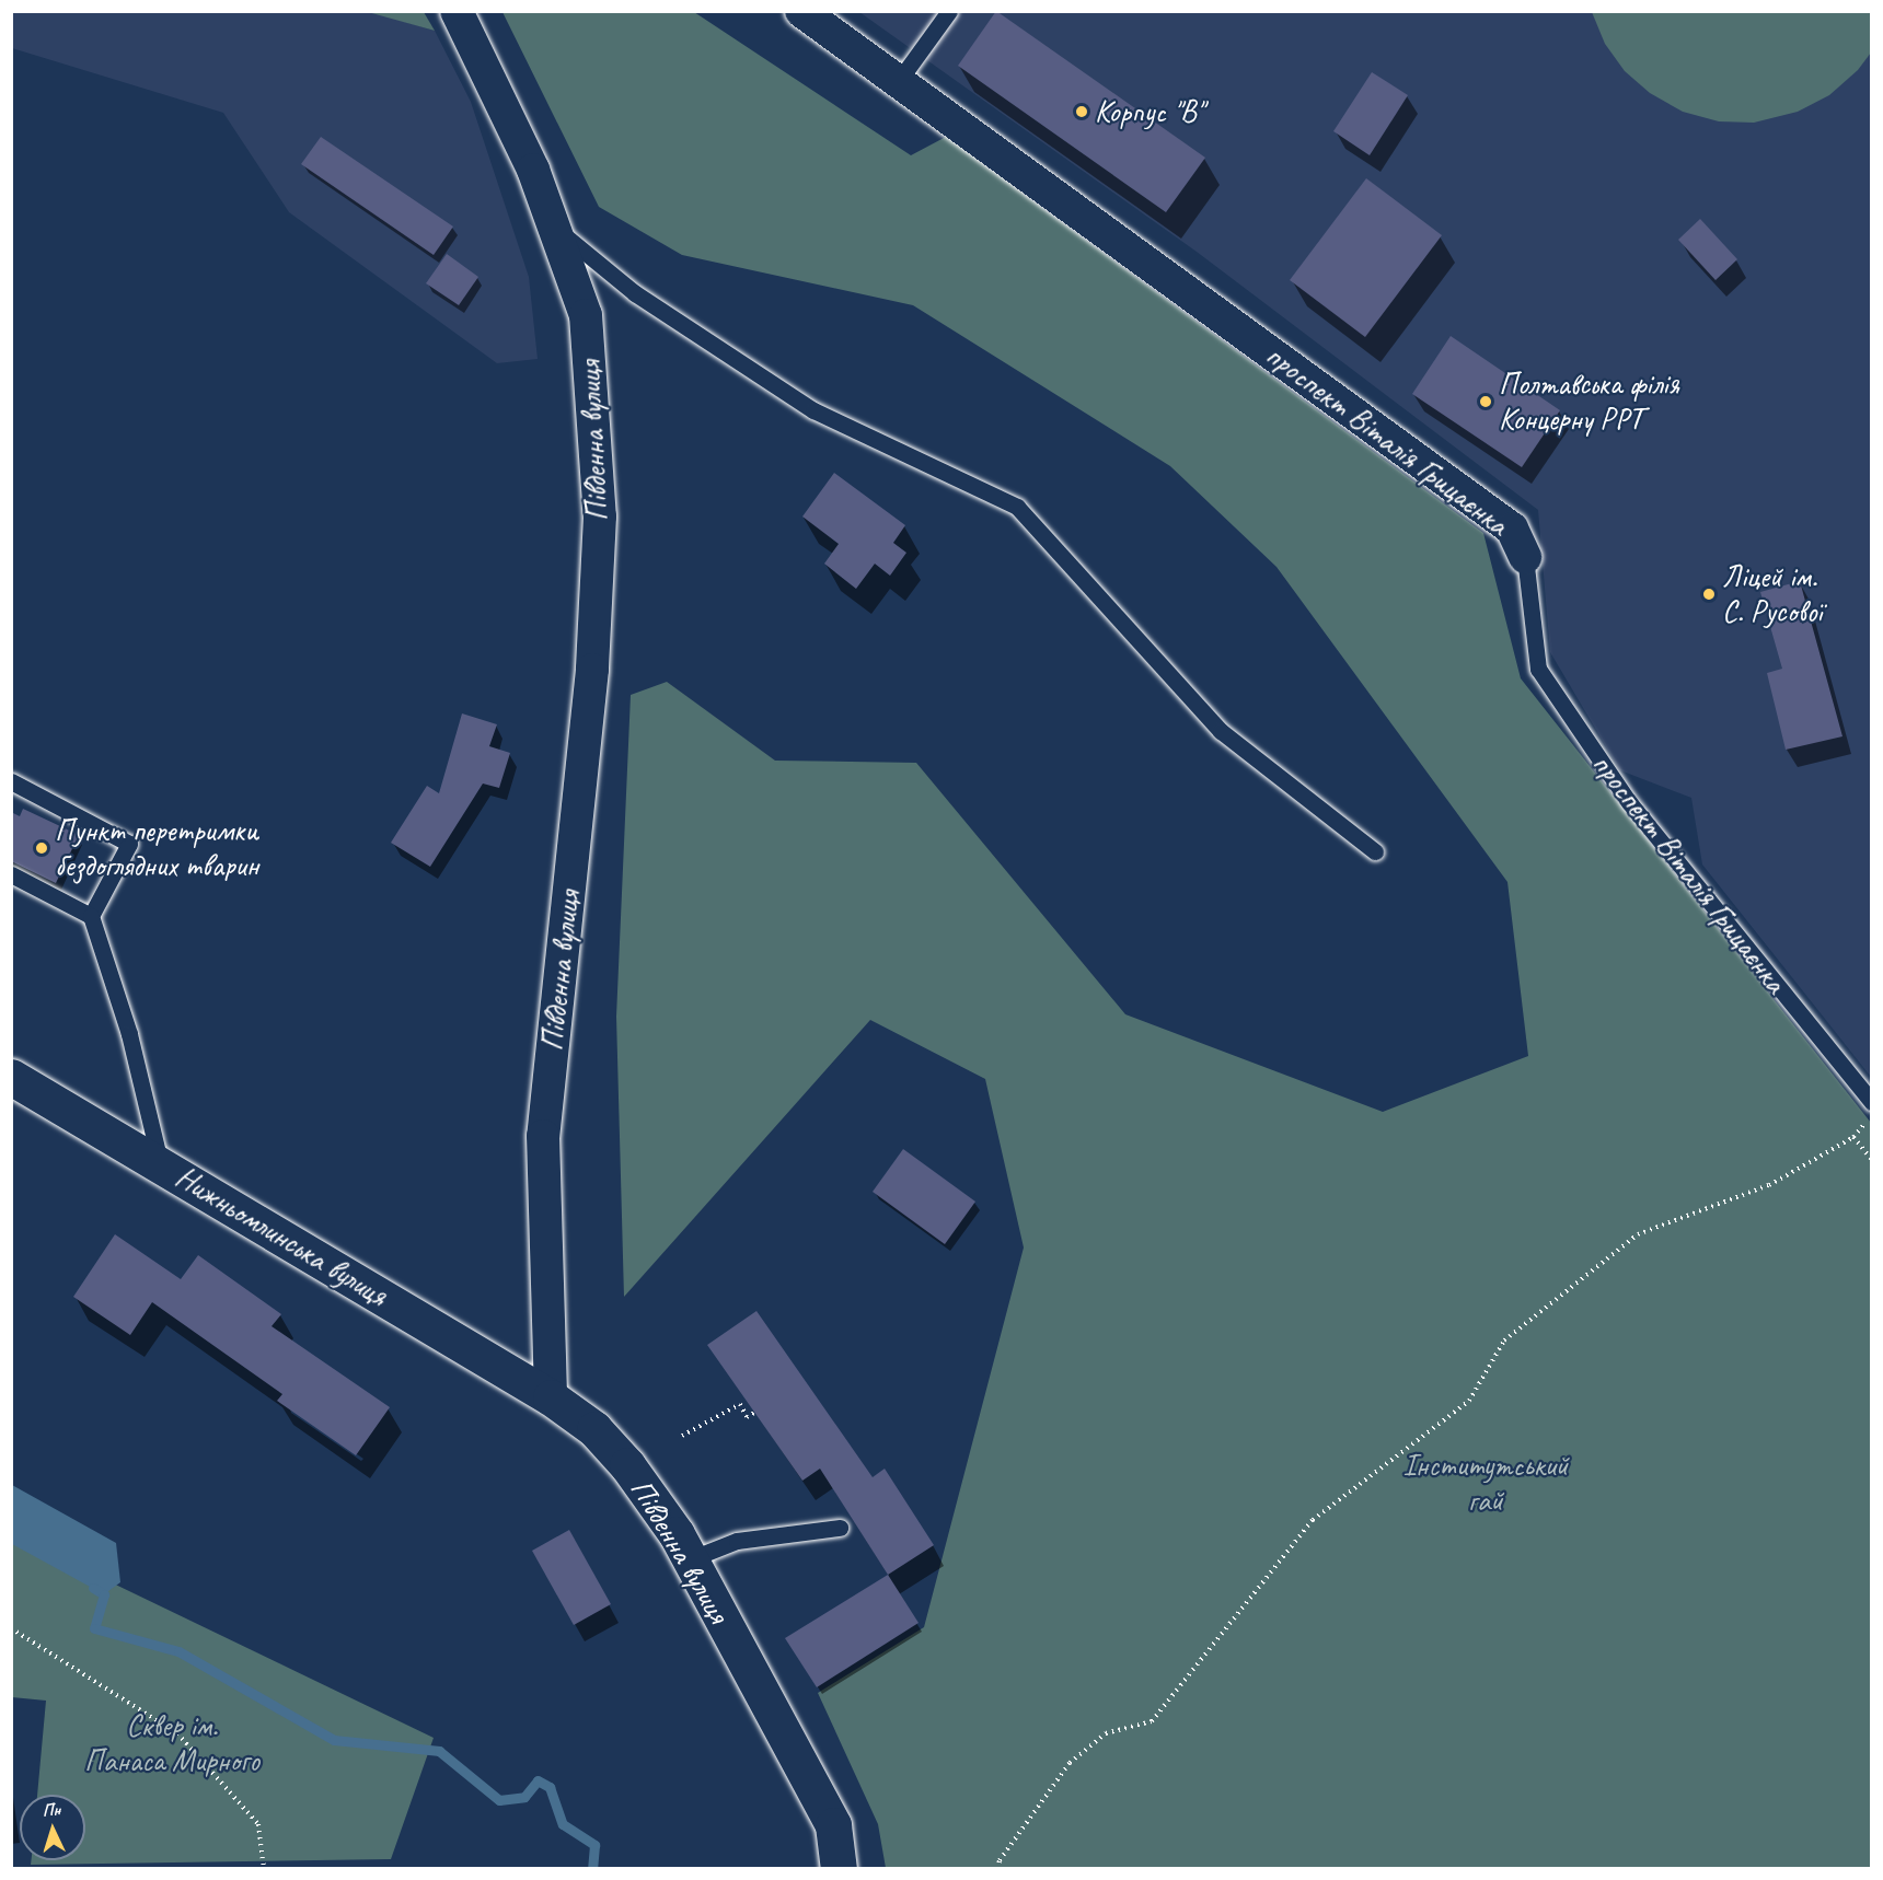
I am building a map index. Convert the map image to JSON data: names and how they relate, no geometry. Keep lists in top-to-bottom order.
{
  "streets": {
    "main road": ["Південна вулиця", "Нижньомлинська вулиця"],
    "street": ["проспект Віталія Грицаєнка"]
  },
  "crossings": [
    ["Південна вулиця", "Нижньомлинська вулиця"]
  ],
  "parks": ["Інститутський гай", "Сквер ім. Панаса Мирного"],
  "places": [
    "Корпус \"В\"",
    "Полтавська філія Концерну РРТ",
    "Ліцей ім. С. Русової",
    "Пункт перетримки бездоглядних тварин"
  ],
  "north": "top"
}
